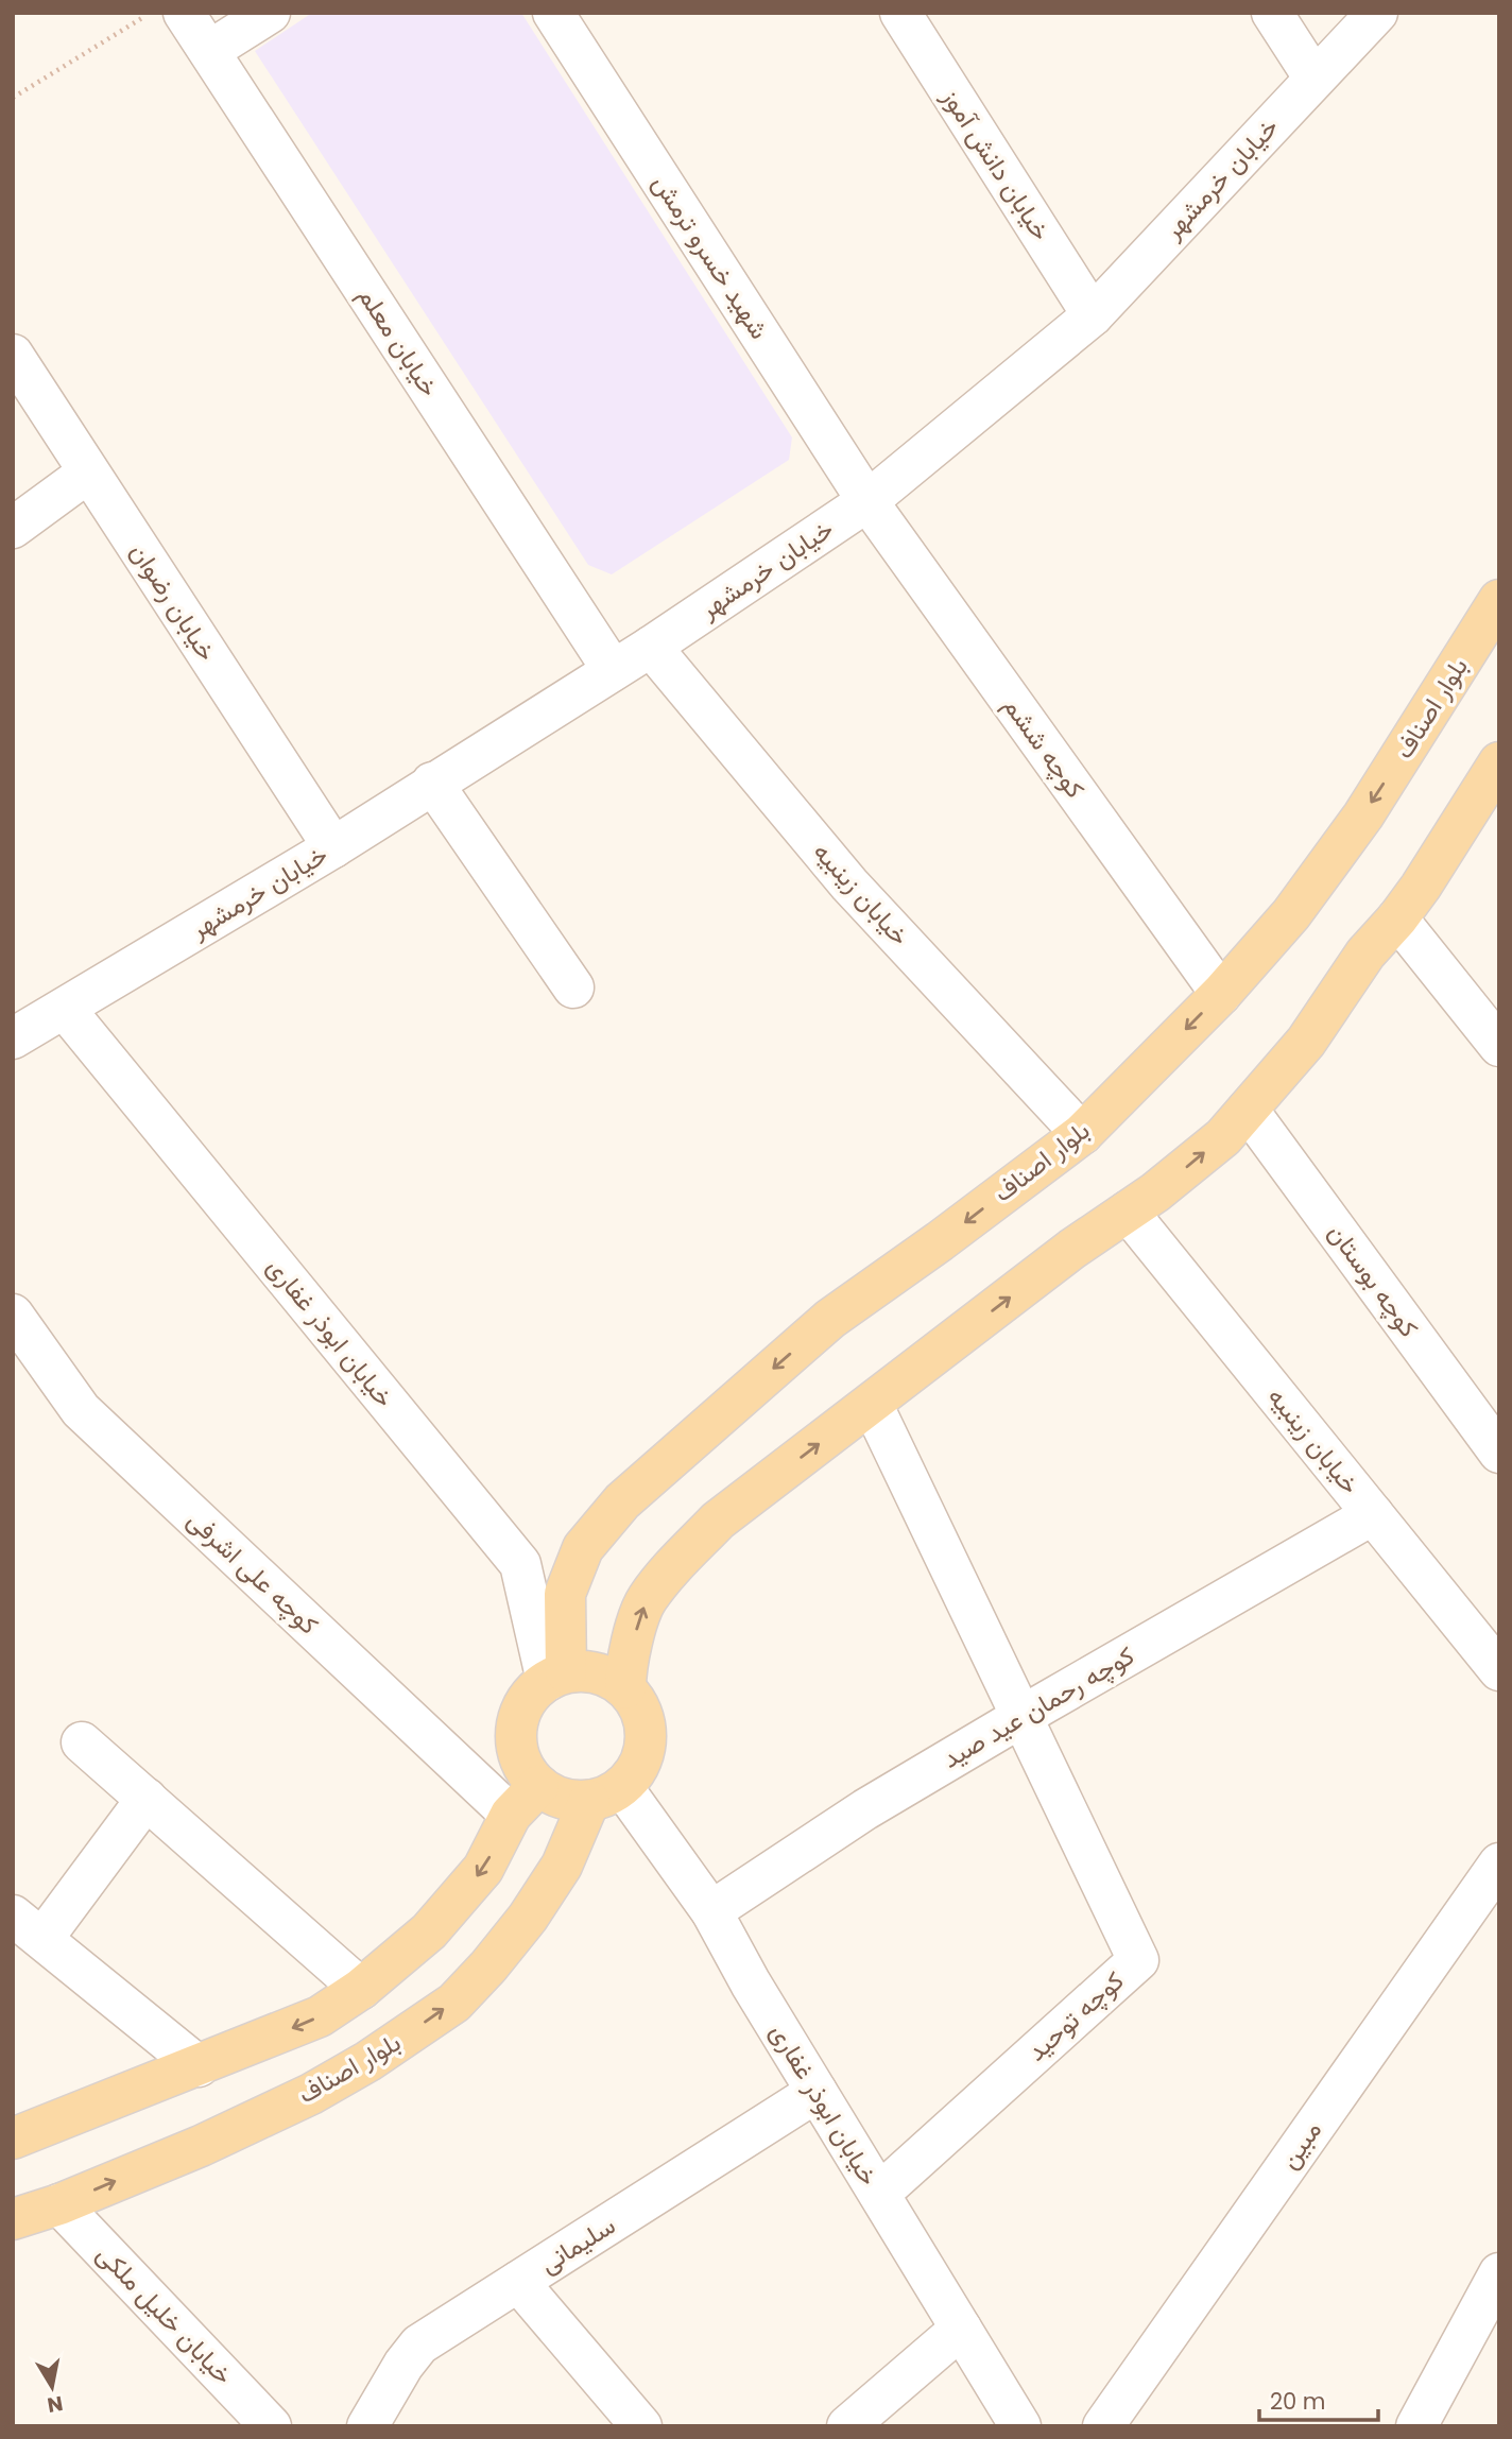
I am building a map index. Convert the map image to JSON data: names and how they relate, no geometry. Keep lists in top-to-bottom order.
{
  "streets": {
    "main road": ["بلوار اصناف"],
    "street": [
      "خیابان دانش آموز",
      "خیابان خرمشهر",
      "شهید خسرو ترمش",
      "خیابان معلم",
      "خیابان رضوان",
      "کوچه ششم",
      "خیابان زینبیه",
      "کوچه بوستان",
      "خیابان ابوذر غفاری",
      "کوچه علی اشرفی",
      "کوچه رحمان عید صید",
      "کوچه توحید",
      "مبین",
      "سلیمانی",
      "خیابان خلیل ملکی"
    ]
  },
  "crossings": [
    ["خیابان دانش آموز", "خیابان خرمشهر"],
    ["خیابان خرمشهر", "شهید خسرو ترمش"],
    ["خیابان خرمشهر", "خیابان معلم"],
    ["خیابان خرمشهر", "خیابان رضوان"],
    ["خیابان خرمشهر", "کوچه ششم"],
    ["خیابان خرمشهر", "خیابان زینبیه"],
    ["خیابان خرمشهر", "خیابان ابوذر غفاری"],
    ["شهید خسرو ترمش", "کوچه ششم"],
    ["بلوار اصناف", "کوچه ششم"],
    ["بلوار اصناف", "خیابان زینبیه"],
    ["بلوار اصناف", "خیابان ابوذر غفاری"],
    ["بلوار اصناف", "کوچه علی اشرفی"],
    ["بلوار اصناف", "خیابان خلیل ملکی"],
    ["خیابان زینبیه", "کوچه رحمان عید صید"],
    ["خیابان ابوذر غفاری", "کوچه علی اشرفی"],
    ["خیابان ابوذر غفاری", "کوچه رحمان عید صید"],
    ["خیابان ابوذر غفاری", "کوچه توحید"],
    ["خیابان ابوذر غفاری", "سلیمانی"],
    ["کوچه رحمان عید صید", "کوچه توحید"]
  ],
  "scale_bar": "20 m",
  "north": "bottom"
}
